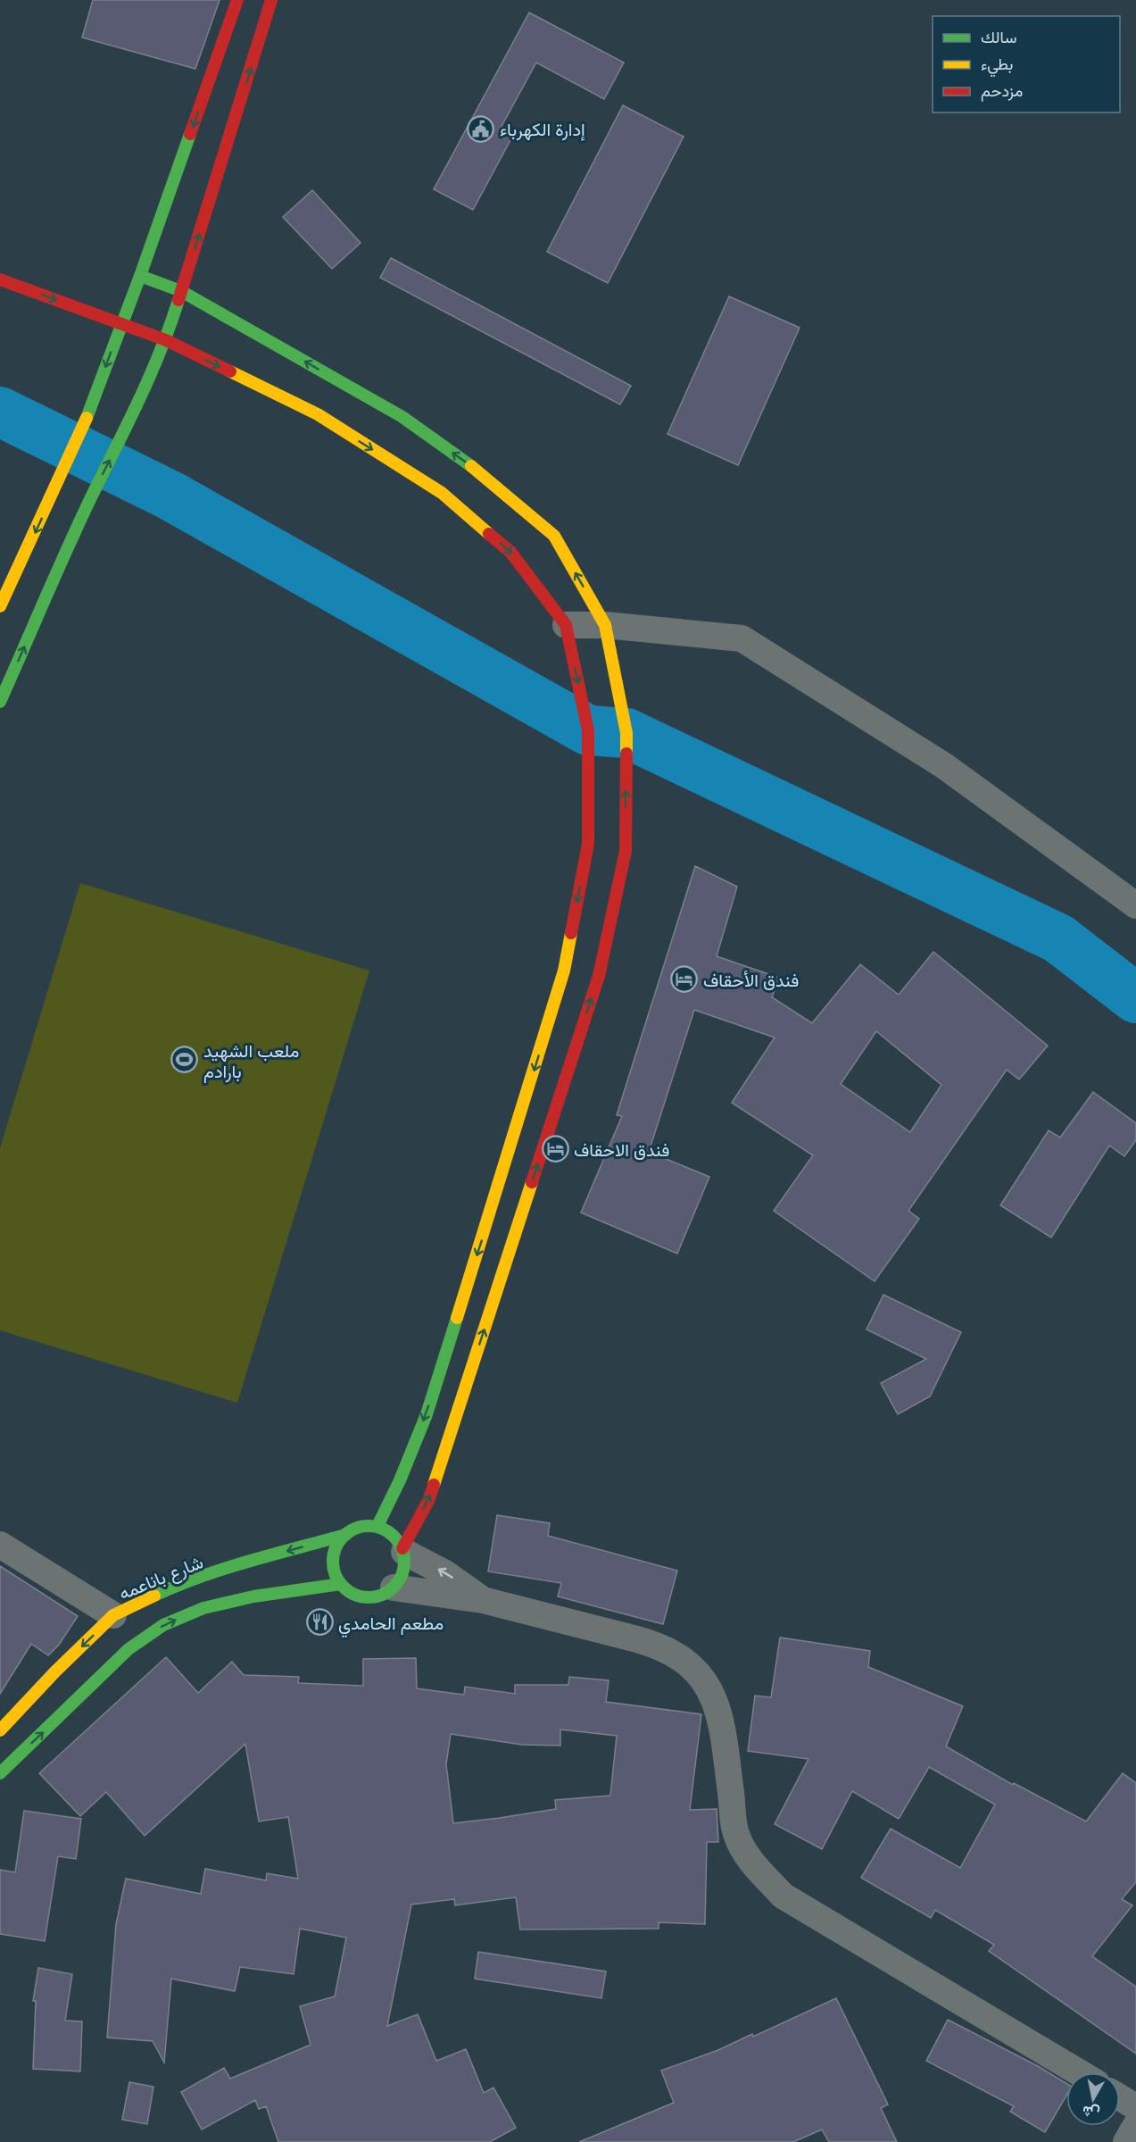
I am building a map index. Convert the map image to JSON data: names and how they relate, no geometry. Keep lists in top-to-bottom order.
{
  "streets": {
    "main road": ["شارع باناعمه"]
  },
  "places": {
    "public building": ["إدارة الكهرباء"],
    "hotel": ["فندق الأحقاف", "فندق الاحقاف"],
    "sports": ["ملعب الشهيد بارادم"],
    "restaurant": ["مطعم الحامدي"]
  },
  "legend": ["سالك", "بطيء", "مزدحم"],
  "north": "bottom"
}
